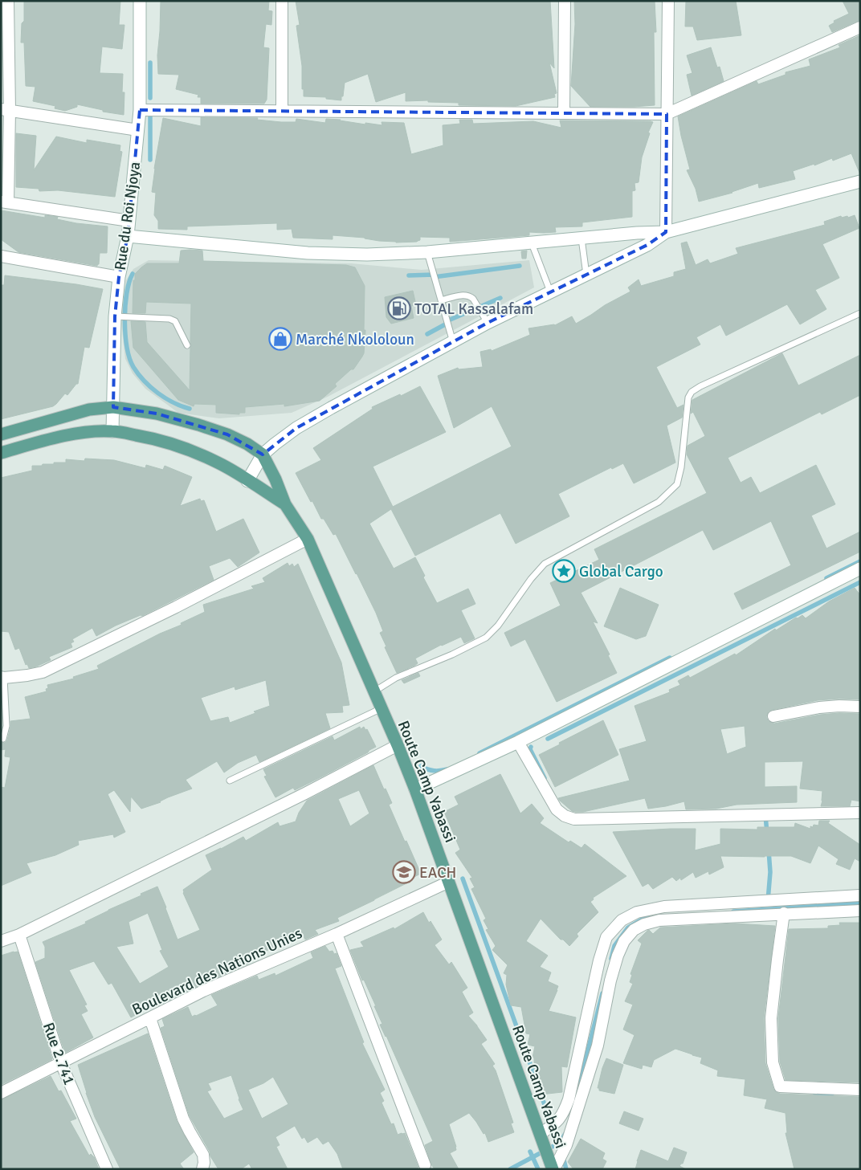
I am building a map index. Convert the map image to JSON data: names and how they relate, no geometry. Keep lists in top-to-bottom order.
{
  "streets": {
    "main road": ["Route Camp Yabassi"],
    "street": ["Rue du Roi Njoya", "Boulevard des Nations Unies", "Rue 2.741"]
  },
  "crossings": [
    ["Route Camp Yabassi", "Boulevard des Nations Unies"],
    ["Boulevard des Nations Unies", "Rue 2.741"]
  ],
  "places": {
    "fuel station": ["TOTAL Kassalafam"],
    "shop": ["Marché Nkololoun"],
    "place": ["Global Cargo"],
    "school or university": ["EACH"]
  }
}
